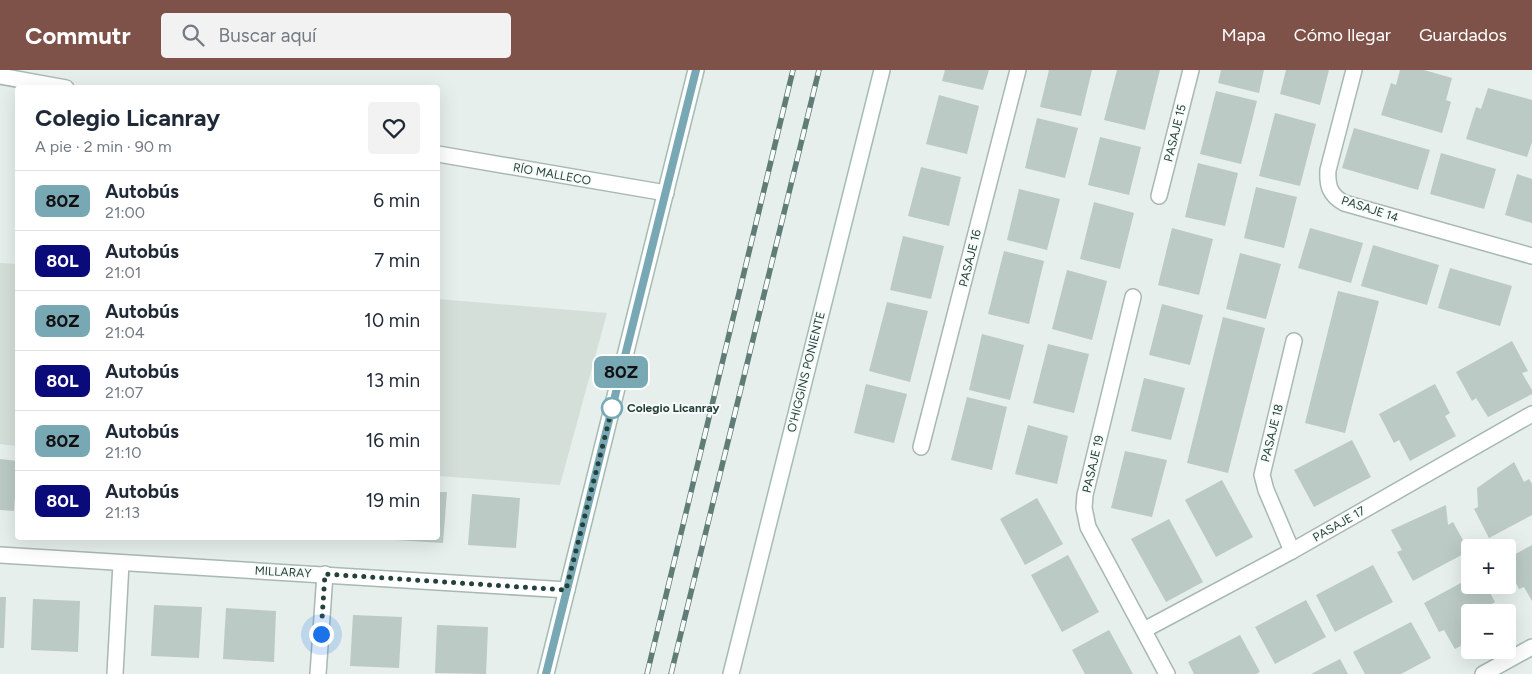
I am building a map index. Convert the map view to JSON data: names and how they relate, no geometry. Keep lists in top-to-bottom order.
{
  "streets": {
    "street": [
      "PASAJE 15",
      "RÍO MALLECO",
      "PASAJE 14",
      "PASAJE 16",
      "O'HIGGINS PONIENTE",
      "PASAJE 18",
      "PASAJE 19",
      "PASAJE 17",
      "MILLARAY"
    ]
  },
  "crossings": [
    ["PASAJE 18", "PASAJE 17"],
    ["PASAJE 19", "PASAJE 17"]
  ],
  "places": ["Colegio Licanray"],
  "lines": ["bus line 80Z"],
  "page": {
    "header": "Commutr",
    "search": "Buscar aquí",
    "nav": ["Mapa", "Cómo llegar", "Guardados"],
    "on_map": "80Z",
    "heading": ["Colegio Licanray", "A pie · 2 min · 90 m"],
    "list": [
      {
        "mark": "80Z",
        "name": "Autobús",
        "note": "21:00",
        "value": "6 min"
      },
      {
        "mark": "80L",
        "name": "Autobús",
        "note": "21:01",
        "value": "7 min"
      },
      {
        "mark": "80Z",
        "name": "Autobús",
        "note": "21:04",
        "value": "10 min"
      },
      {
        "mark": "80L",
        "name": "Autobús",
        "note": "21:07",
        "value": "13 min"
      },
      {
        "mark": "80Z",
        "name": "Autobús",
        "note": "21:10",
        "value": "16 min"
      },
      {
        "mark": "80L",
        "name": "Autobús",
        "note": "21:13",
        "value": "19 min"
      }
    ],
    "map_buttons": ["+", "−"]
  }
}
